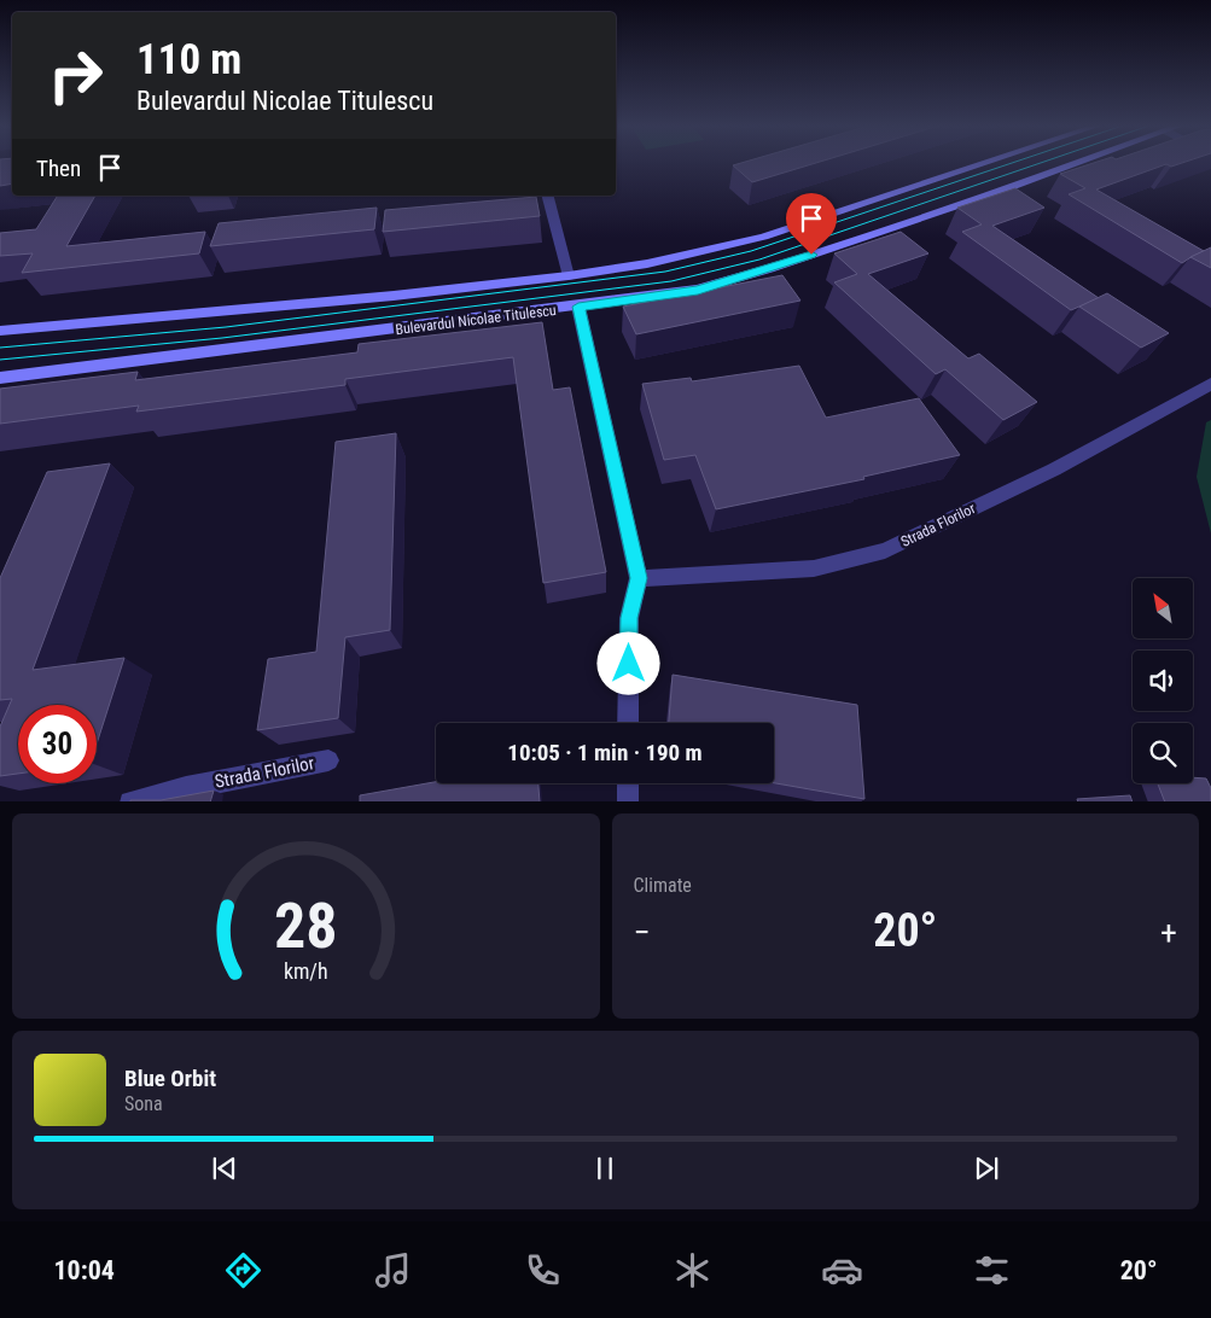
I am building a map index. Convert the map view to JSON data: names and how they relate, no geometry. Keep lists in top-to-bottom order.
{
  "streets": {
    "main road": ["Bulevardul Nicolae Titulescu"],
    "street": ["Strada Florilor"]
  },
  "north": "top left",
  "page": {
    "turn": ["110 m", "Bulevardul Nicolae Titulescu"],
    "then": "Then",
    "limit": "30",
    "trip": "10:05 · 1 min · 190 m",
    "tile": "Climate",
    "heat": ["−", "20°", "+"],
    "song": ["Blue Orbit", "Sona"],
    "tabs": ["10:04", "20°"],
    "gauge": ["28", "km/h"]
  }
}
